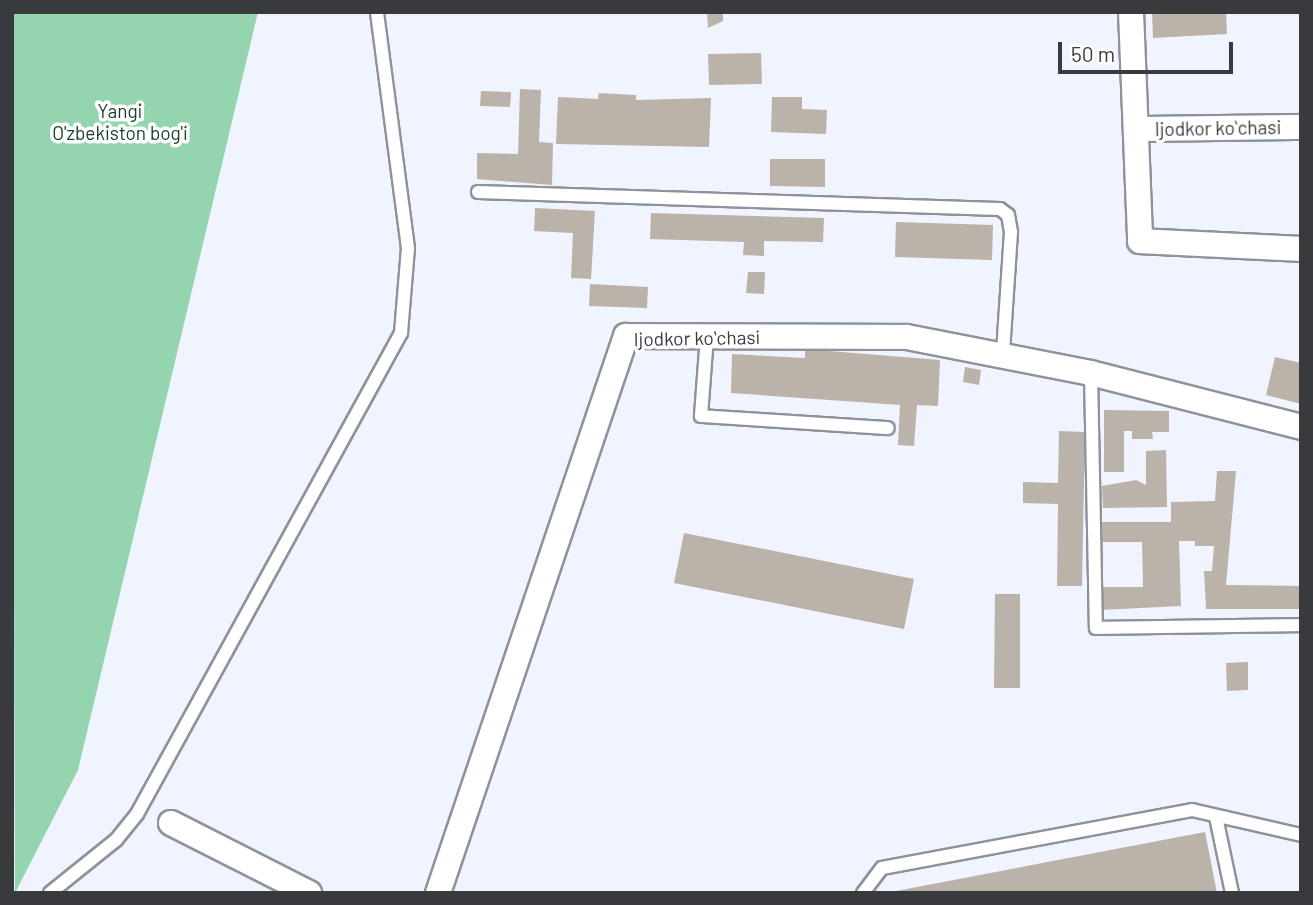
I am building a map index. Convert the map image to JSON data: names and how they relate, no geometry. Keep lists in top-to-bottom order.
{
  "streets": {
    "street": ["Ijodkor koʻchasi"]
  },
  "parks": ["Yangi O'zbekiston bog'i"],
  "scale_bar": "50 m"
}
